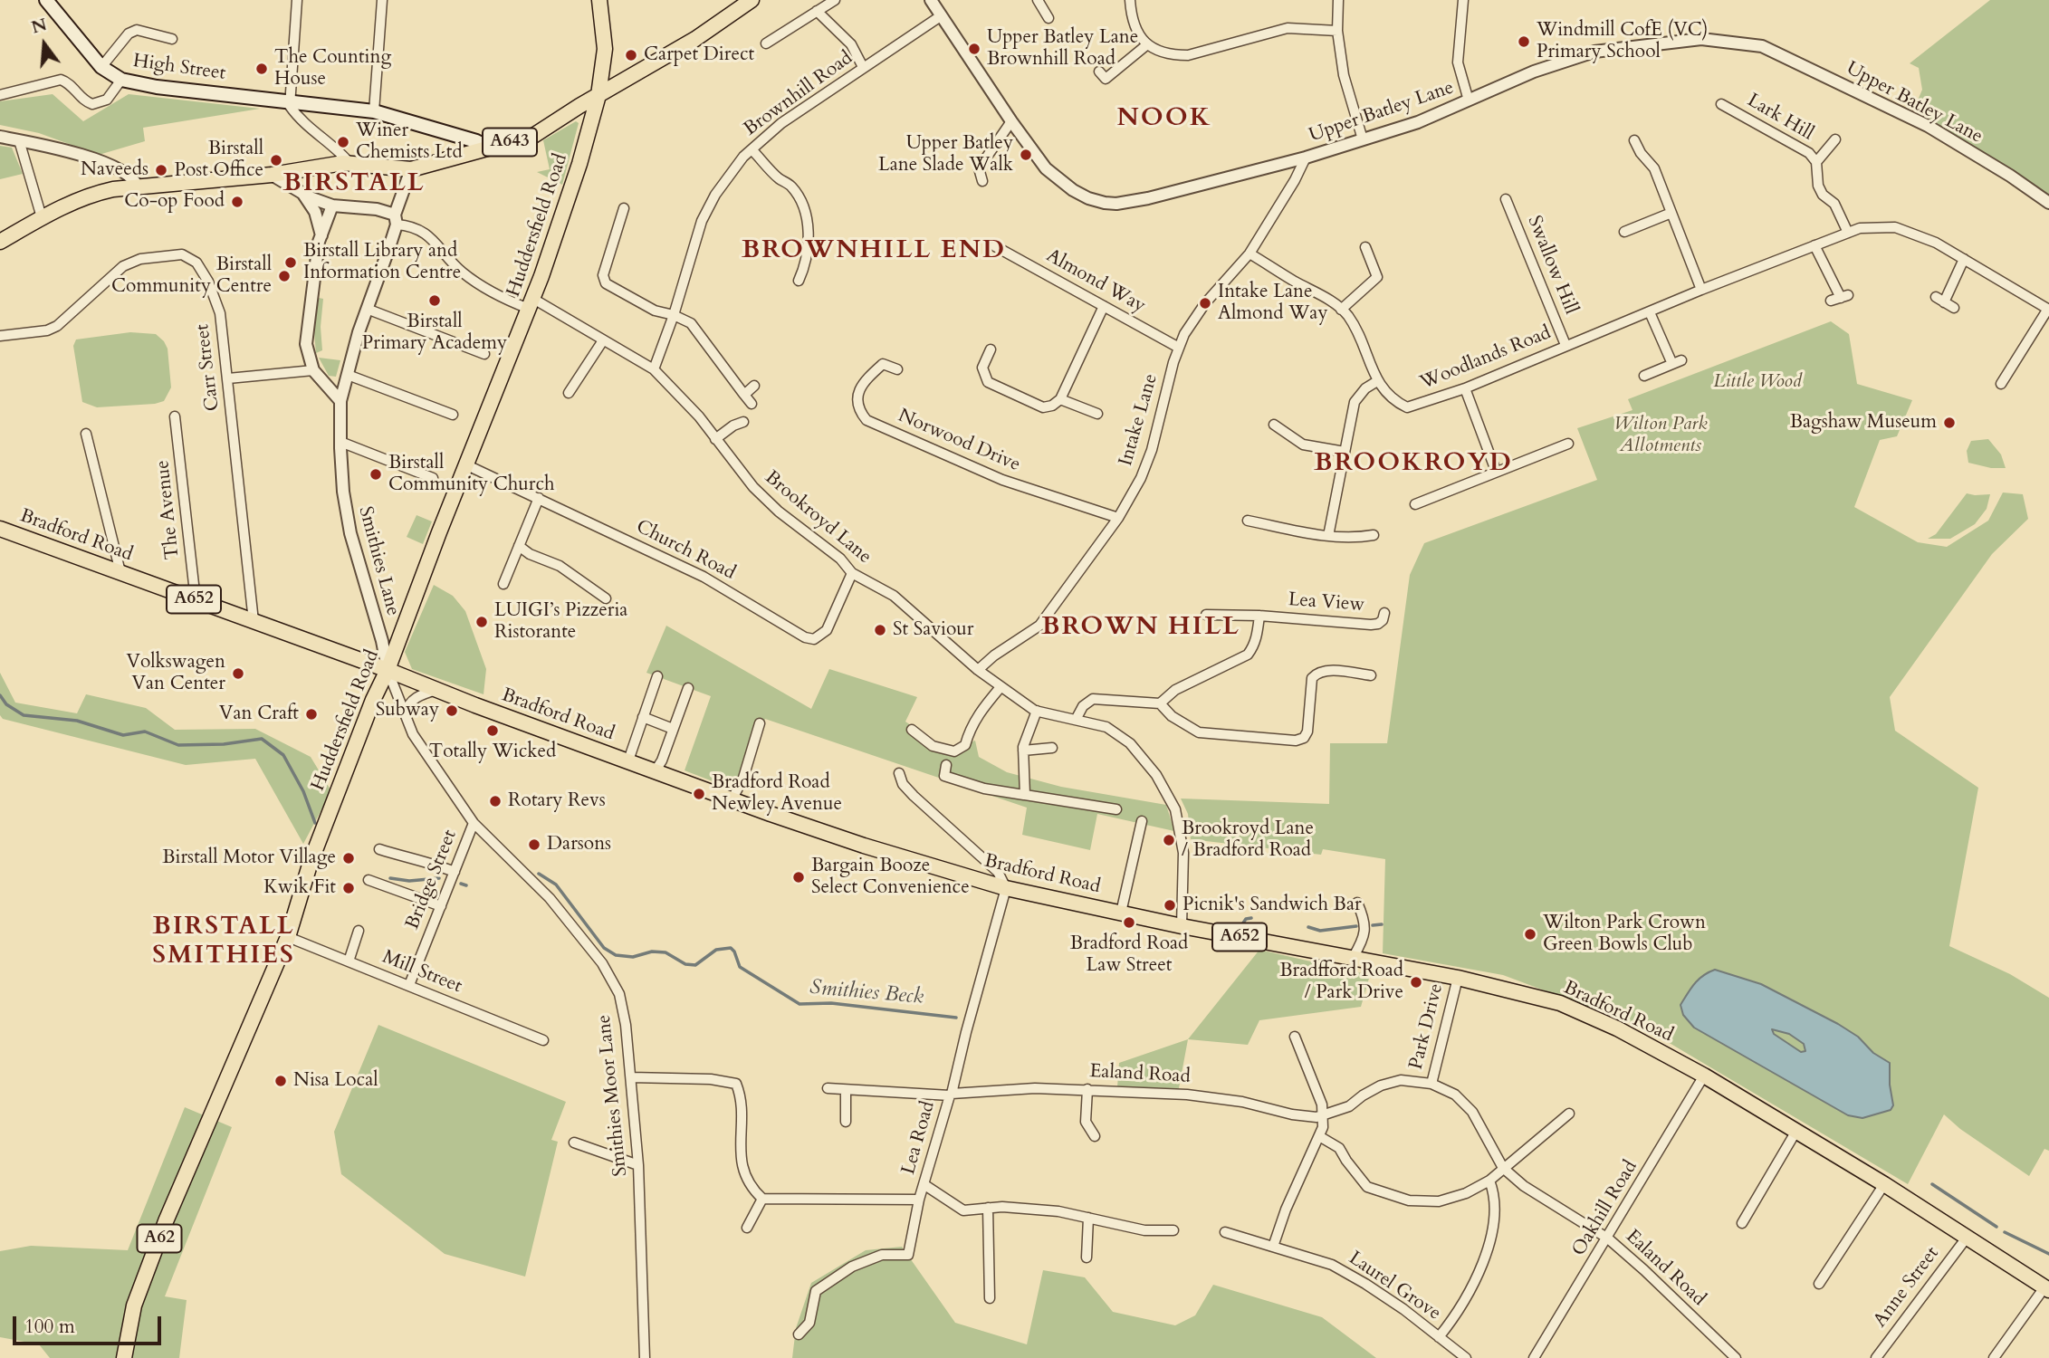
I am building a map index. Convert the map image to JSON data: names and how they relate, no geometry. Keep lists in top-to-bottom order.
{
  "streets": {
    "main road": [
      "High Street",
      "A643",
      "Huddersfield Road",
      "Bradford Road",
      "A652",
      "A62"
    ],
    "street": [
      "Brownhill Road",
      "Upper Batley Lane",
      "Lark Hill",
      "Swallow Hill",
      "Almond Way",
      "Woodlands Road",
      "Carr Street",
      "Intake Lane",
      "Norwood Drive",
      "The Avenue",
      "Brookroyd Lane",
      "Church Road",
      "Smithies Lane",
      "Lea View",
      "Bridge Street",
      "Mill Street",
      "Park Drive",
      "Ealand Road",
      "Smithies Moor Lane",
      "Lea Road",
      "Oakhill Road",
      "Laurel Grove",
      "Anne Street"
    ]
  },
  "crossings": [
    ["High Street", "A643"],
    ["Brownhill Road", "Upper Batley Lane"],
    ["Brownhill Road", "Brookroyd Lane"],
    ["Upper Batley Lane", "Intake Lane"],
    ["Lark Hill", "Woodlands Road"],
    ["A643", "Huddersfield Road"],
    ["A643", "Smithies Lane"],
    ["A643", "A62"],
    ["Huddersfield Road", "Brookroyd Lane"],
    ["Huddersfield Road", "Bradford Road"],
    ["Huddersfield Road", "Church Road"],
    ["Huddersfield Road", "Smithies Lane"],
    ["Huddersfield Road", "Mill Street"],
    ["Huddersfield Road", "Smithies Moor Lane"],
    ["Huddersfield Road", "A62"],
    ["Swallow Hill", "Woodlands Road"],
    ["Almond Way", "Intake Lane"],
    ["Woodlands Road", "Intake Lane"],
    ["Carr Street", "Bradford Road"],
    ["Intake Lane", "Norwood Drive"],
    ["Intake Lane", "Brookroyd Lane"],
    ["The Avenue", "Bradford Road"],
    ["Brookroyd Lane", "Bradford Road"],
    ["Brookroyd Lane", "Church Road"],
    ["Brookroyd Lane", "Smithies Lane"],
    ["Bradford Road", "Smithies Lane"],
    ["Bradford Road", "Park Drive"],
    ["Bradford Road", "Smithies Moor Lane"],
    ["Bradford Road", "Lea Road"],
    ["Bradford Road", "Oakhill Road"],
    ["Bradford Road", "Anne Street"],
    ["Smithies Lane", "Smithies Moor Lane"],
    ["Bridge Street", "Mill Street"],
    ["Bridge Street", "Smithies Moor Lane"],
    ["Ealand Road", "Lea Road"],
    ["Ealand Road", "Oakhill Road"]
  ],
  "districts": [
    "NOOK",
    "BIRSTALL",
    "BROWNHILL END",
    "BROOKROYD",
    "BROWN HILL",
    "BIRSTALL SMITHIES"
  ],
  "water": ["Smithies Beck"],
  "parks": ["Little Wood", "Wilton Park Allotments"],
  "places": [
    "Windmill CofE (VC) Primary School",
    "Upper Batley Lane Brownhill Road",
    "Carpet Direct",
    "The Counting House",
    "Winer Chemists Ltd",
    "Upper Batley Lane Slade Walk",
    "Birstall Post Office",
    "Naveeds",
    "Co-op Food",
    "Birstall Library and Information Centre",
    "Birstall Community Centre",
    "Birstall Primary Academy",
    "Intake Lane Almond Way",
    "Bagshaw Museum",
    "Birstall Community Church",
    "LUIGI’s Pizzeria Ristorante",
    "St Saviour",
    "Volkswagen Van Center",
    "Subway",
    "Van Craft",
    "Totally Wicked",
    "Bradford Road Newley Avenue",
    "Rotary Revs",
    "Brookroyd Lane / Bradford Road",
    "Darsons",
    "Birstall Motor Village",
    "Bargain Booze Select Convenience",
    "Kwik Fit",
    "Picnik's Sandwich Bar",
    "Bradford Road Law Street",
    "Wilton Park Crown Green Bowls Club",
    "Bradfford Road / Park Drive",
    "Nisa Local"
  ],
  "scale_bar": "100 m",
  "north": "top"
}
